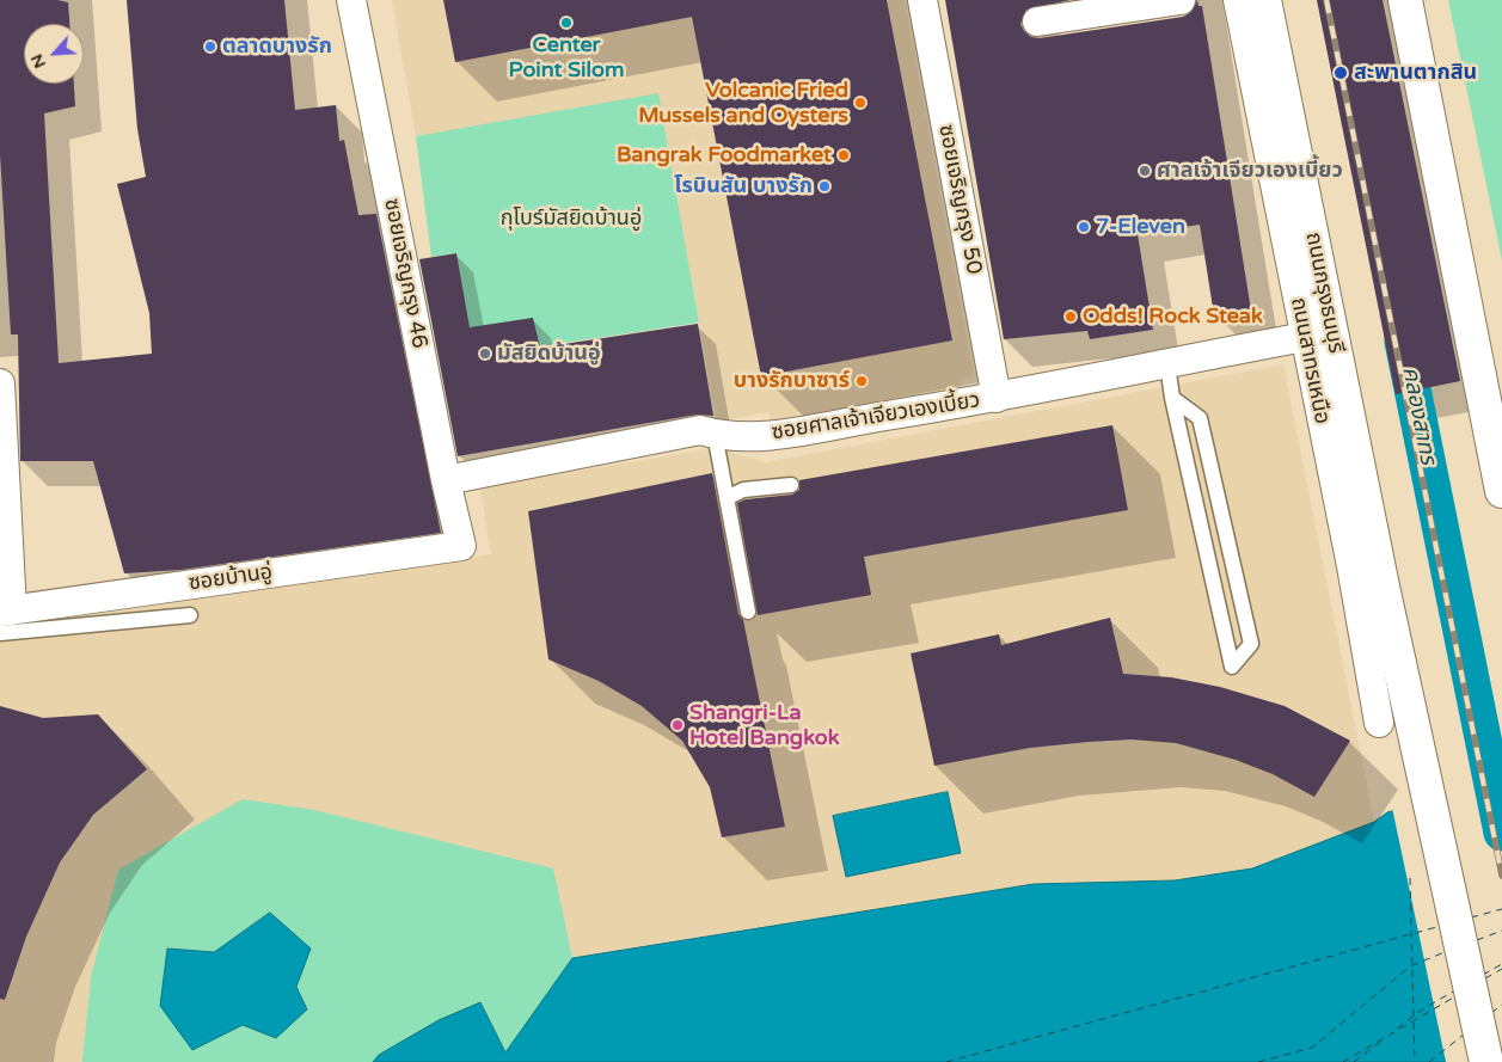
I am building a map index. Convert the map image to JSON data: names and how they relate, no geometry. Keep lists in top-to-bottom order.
{
  "streets": {
    "main road": ["ถนนกรุงธนบุรี"],
    "street": [
      "ซอยเจริญกรุง 50",
      "ซอยเจริญกรุง 46",
      "ถนนสาทรเหนือ",
      "ซอยศาลเจ้าเจียวเองเบี้ยว",
      "ซอยบ้านอู่"
    ]
  },
  "crossings": [
    ["ซอยเจริญกรุง 50", "ซอยศาลเจ้าเจียวเองเบี้ยว"],
    ["ซอยเจริญกรุง 46", "ซอยศาลเจ้าเจียวเองเบี้ยว"],
    ["ซอยเจริญกรุง 46", "ซอยบ้านอู่"],
    ["ถนนสาทรเหนือ", "ซอยศาลเจ้าเจียวเองเบี้ยว"]
  ],
  "water": ["คลองสาทร"],
  "parks": ["กุโบร์มัสยิดบ้านอู่"],
  "places": [
    "Center Point Silom",
    "ตลาดบางรัก",
    "สะพานตากสิน",
    "Volcanic Fried Mussels and Oysters",
    "Bangrak Foodmarket",
    "ศาลเจ้าเจียวเองเบี้ยว",
    "โรบินสัน บางรัก",
    "7-Eleven",
    "Odds! Rock Steak",
    "มัสยิดบ้านอู่",
    "บางรักบาซาร์",
    "Shangri-La Hotel Bangkok"
  ],
  "north": "bottom left"
}
